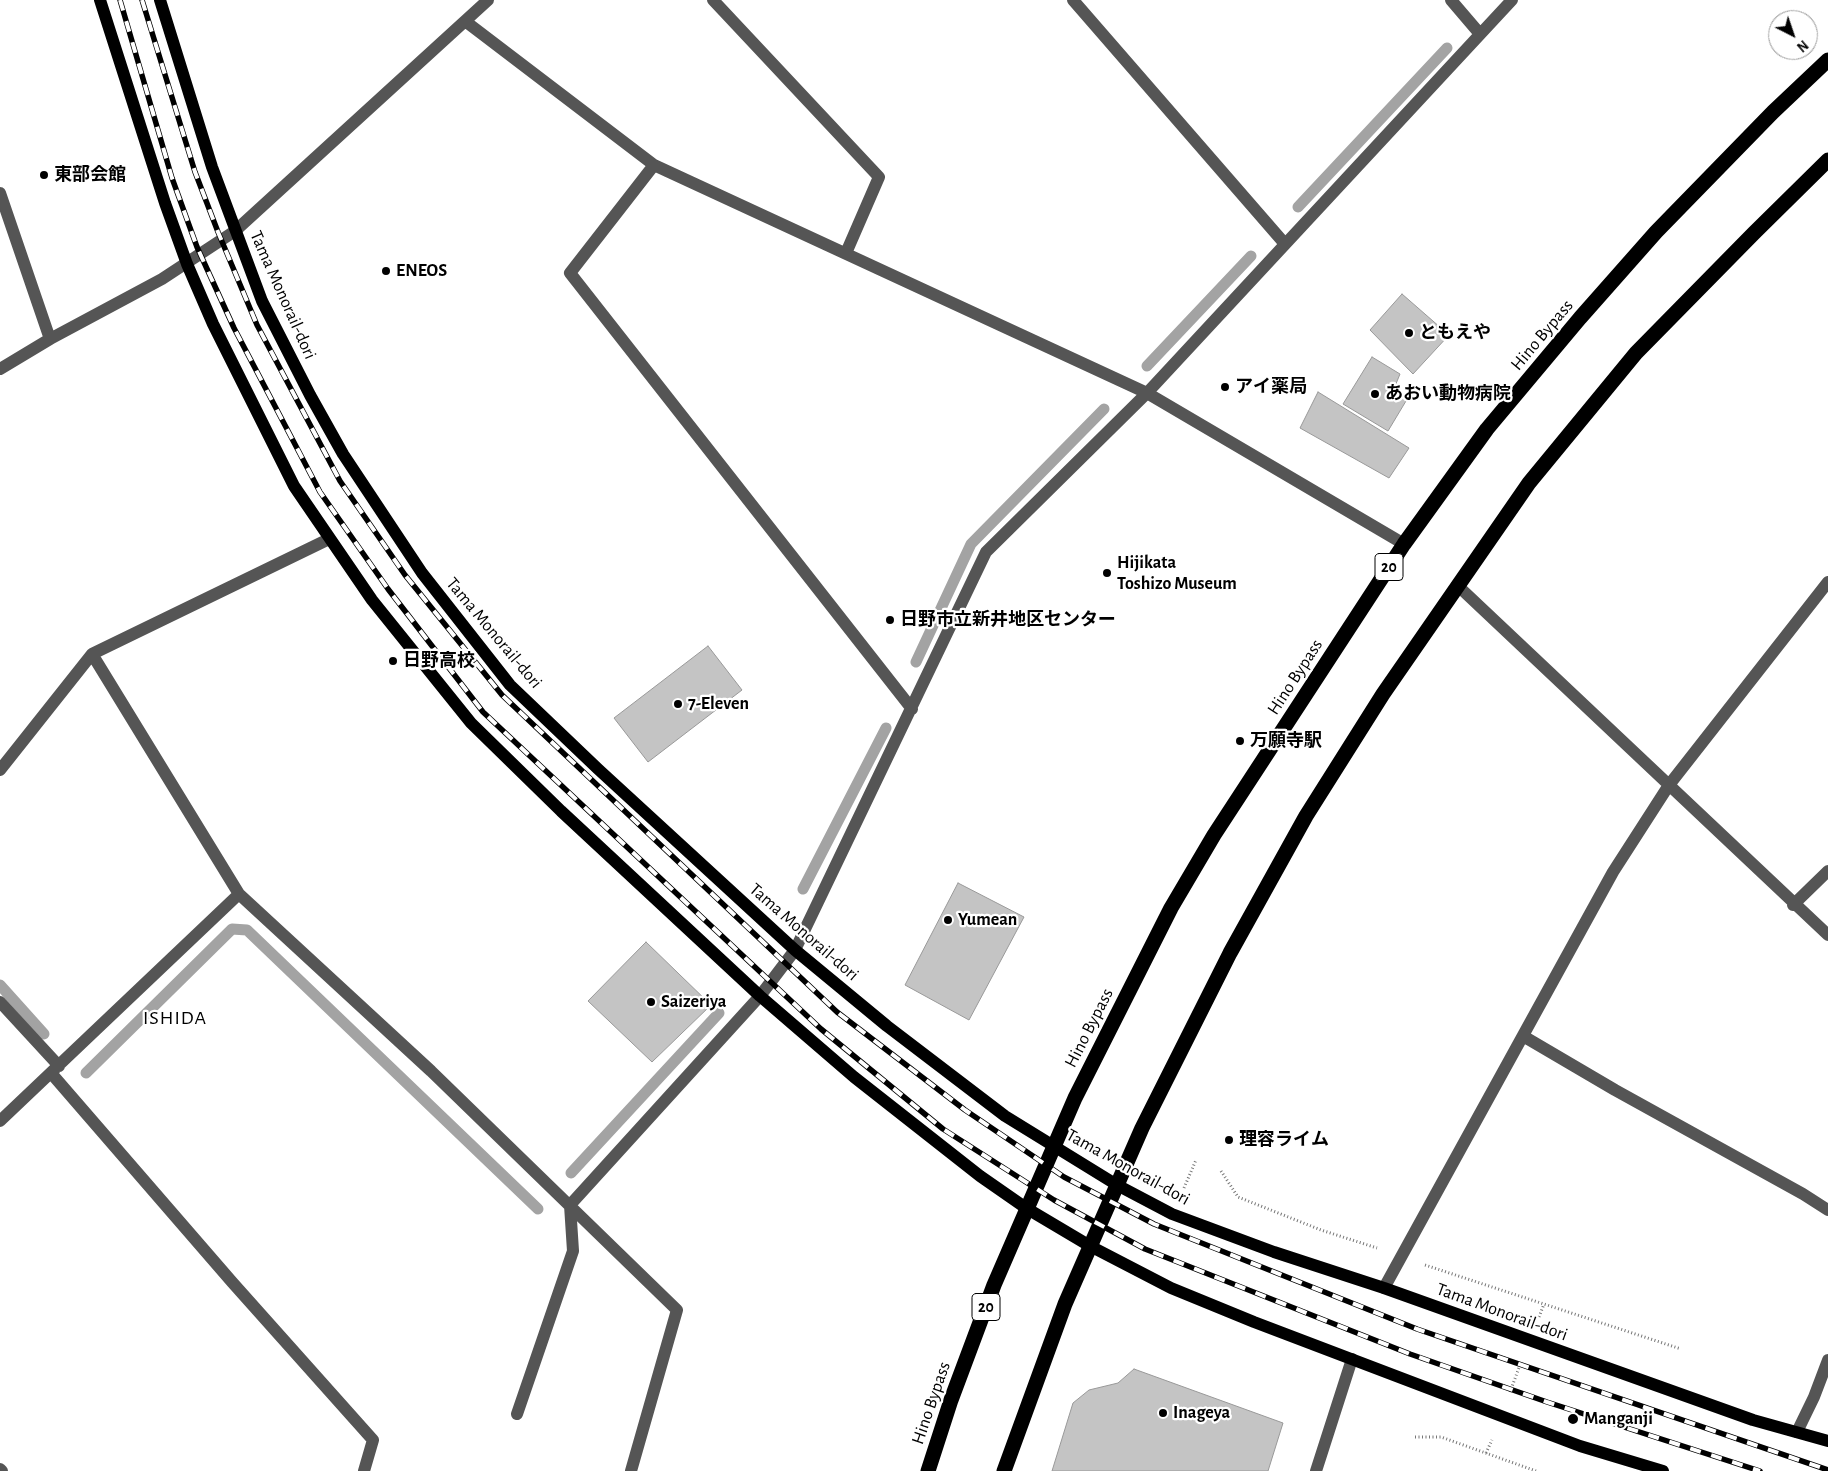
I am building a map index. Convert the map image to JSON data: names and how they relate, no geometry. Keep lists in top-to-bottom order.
{
  "streets": {
    "highway": ["Hino Bypass", "20"],
    "main road": ["Tama Monorail-dori"]
  },
  "crossings": [
    ["Tama Monorail-dori", "Hino Bypass"]
  ],
  "districts": ["ISHIDA"],
  "places": [
    "東部会館",
    "ENEOS",
    "ともえや",
    "アイ薬局",
    "あおい動物病院",
    "Hijikata Toshizo Museum",
    "日野市立新井地区センター",
    "日野高校",
    "7-Eleven",
    "万願寺駅",
    "Yumean",
    "Saizeriya",
    "理容ライム",
    "Inageya",
    "Manganji"
  ],
  "north": "bottom right"
}
